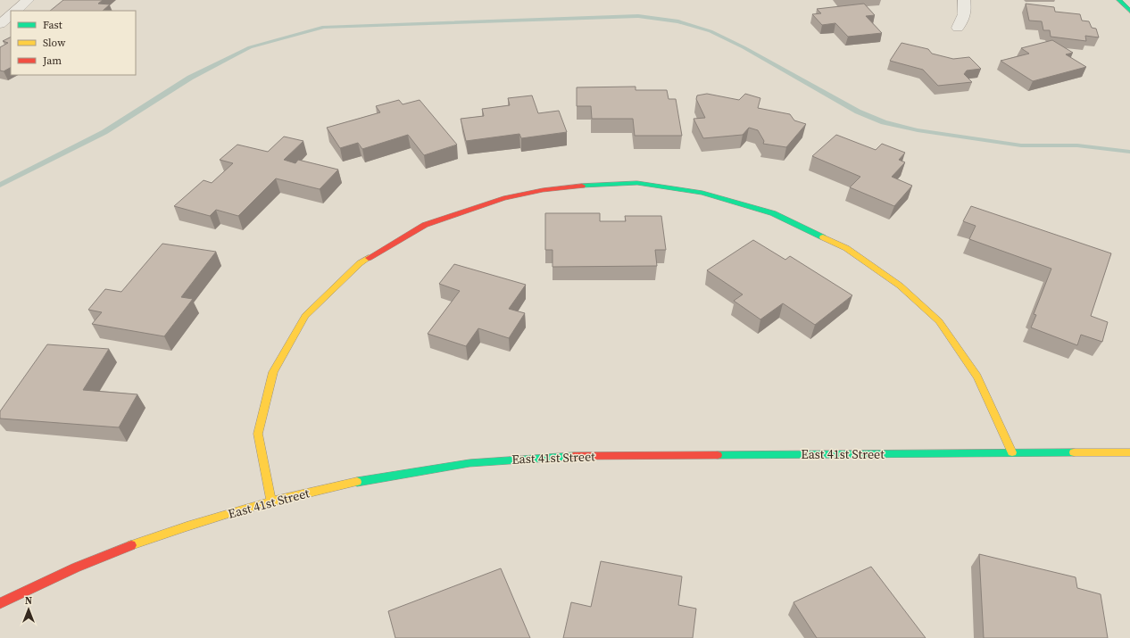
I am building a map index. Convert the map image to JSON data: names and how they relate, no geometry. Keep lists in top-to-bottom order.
{
  "streets": {
    "street": ["East 41st Street"]
  },
  "legend": ["Fast", "Slow", "Jam"],
  "north": "top"
}
